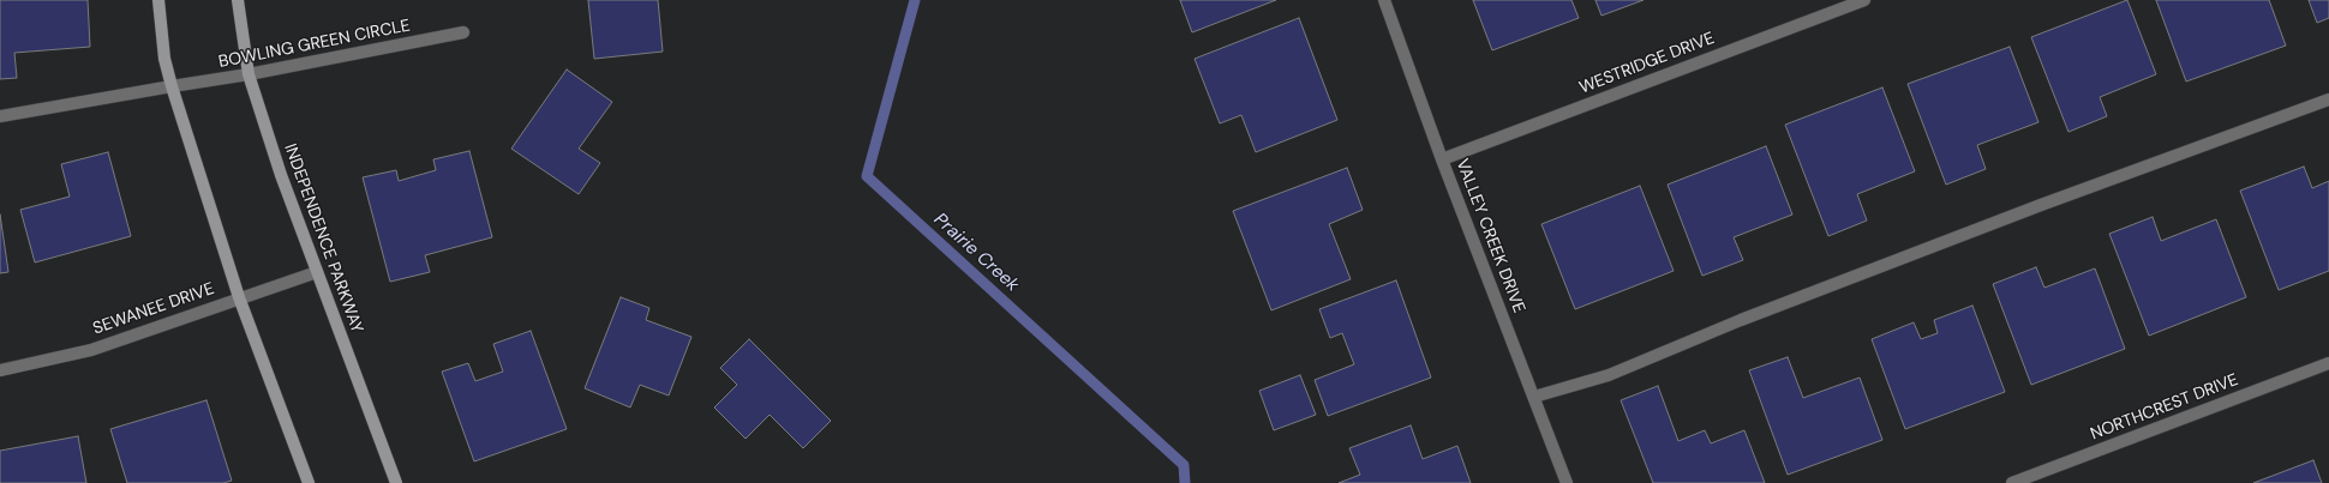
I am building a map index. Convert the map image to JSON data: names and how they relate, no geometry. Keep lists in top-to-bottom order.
{
  "streets": {
    "main road": ["INDEPENDENCE PARKWAY"],
    "street": [
      "BOWLING GREEN CIRCLE",
      "WESTRIDGE DRIVE",
      "VALLEY CREEK DRIVE",
      "SEWANEE DRIVE",
      "NORTHCREST DRIVE"
    ]
  },
  "crossings": [
    ["BOWLING GREEN CIRCLE", "INDEPENDENCE PARKWAY"],
    ["WESTRIDGE DRIVE", "VALLEY CREEK DRIVE"],
    ["INDEPENDENCE PARKWAY", "SEWANEE DRIVE"]
  ],
  "water": ["Prairie Creek"]
}
